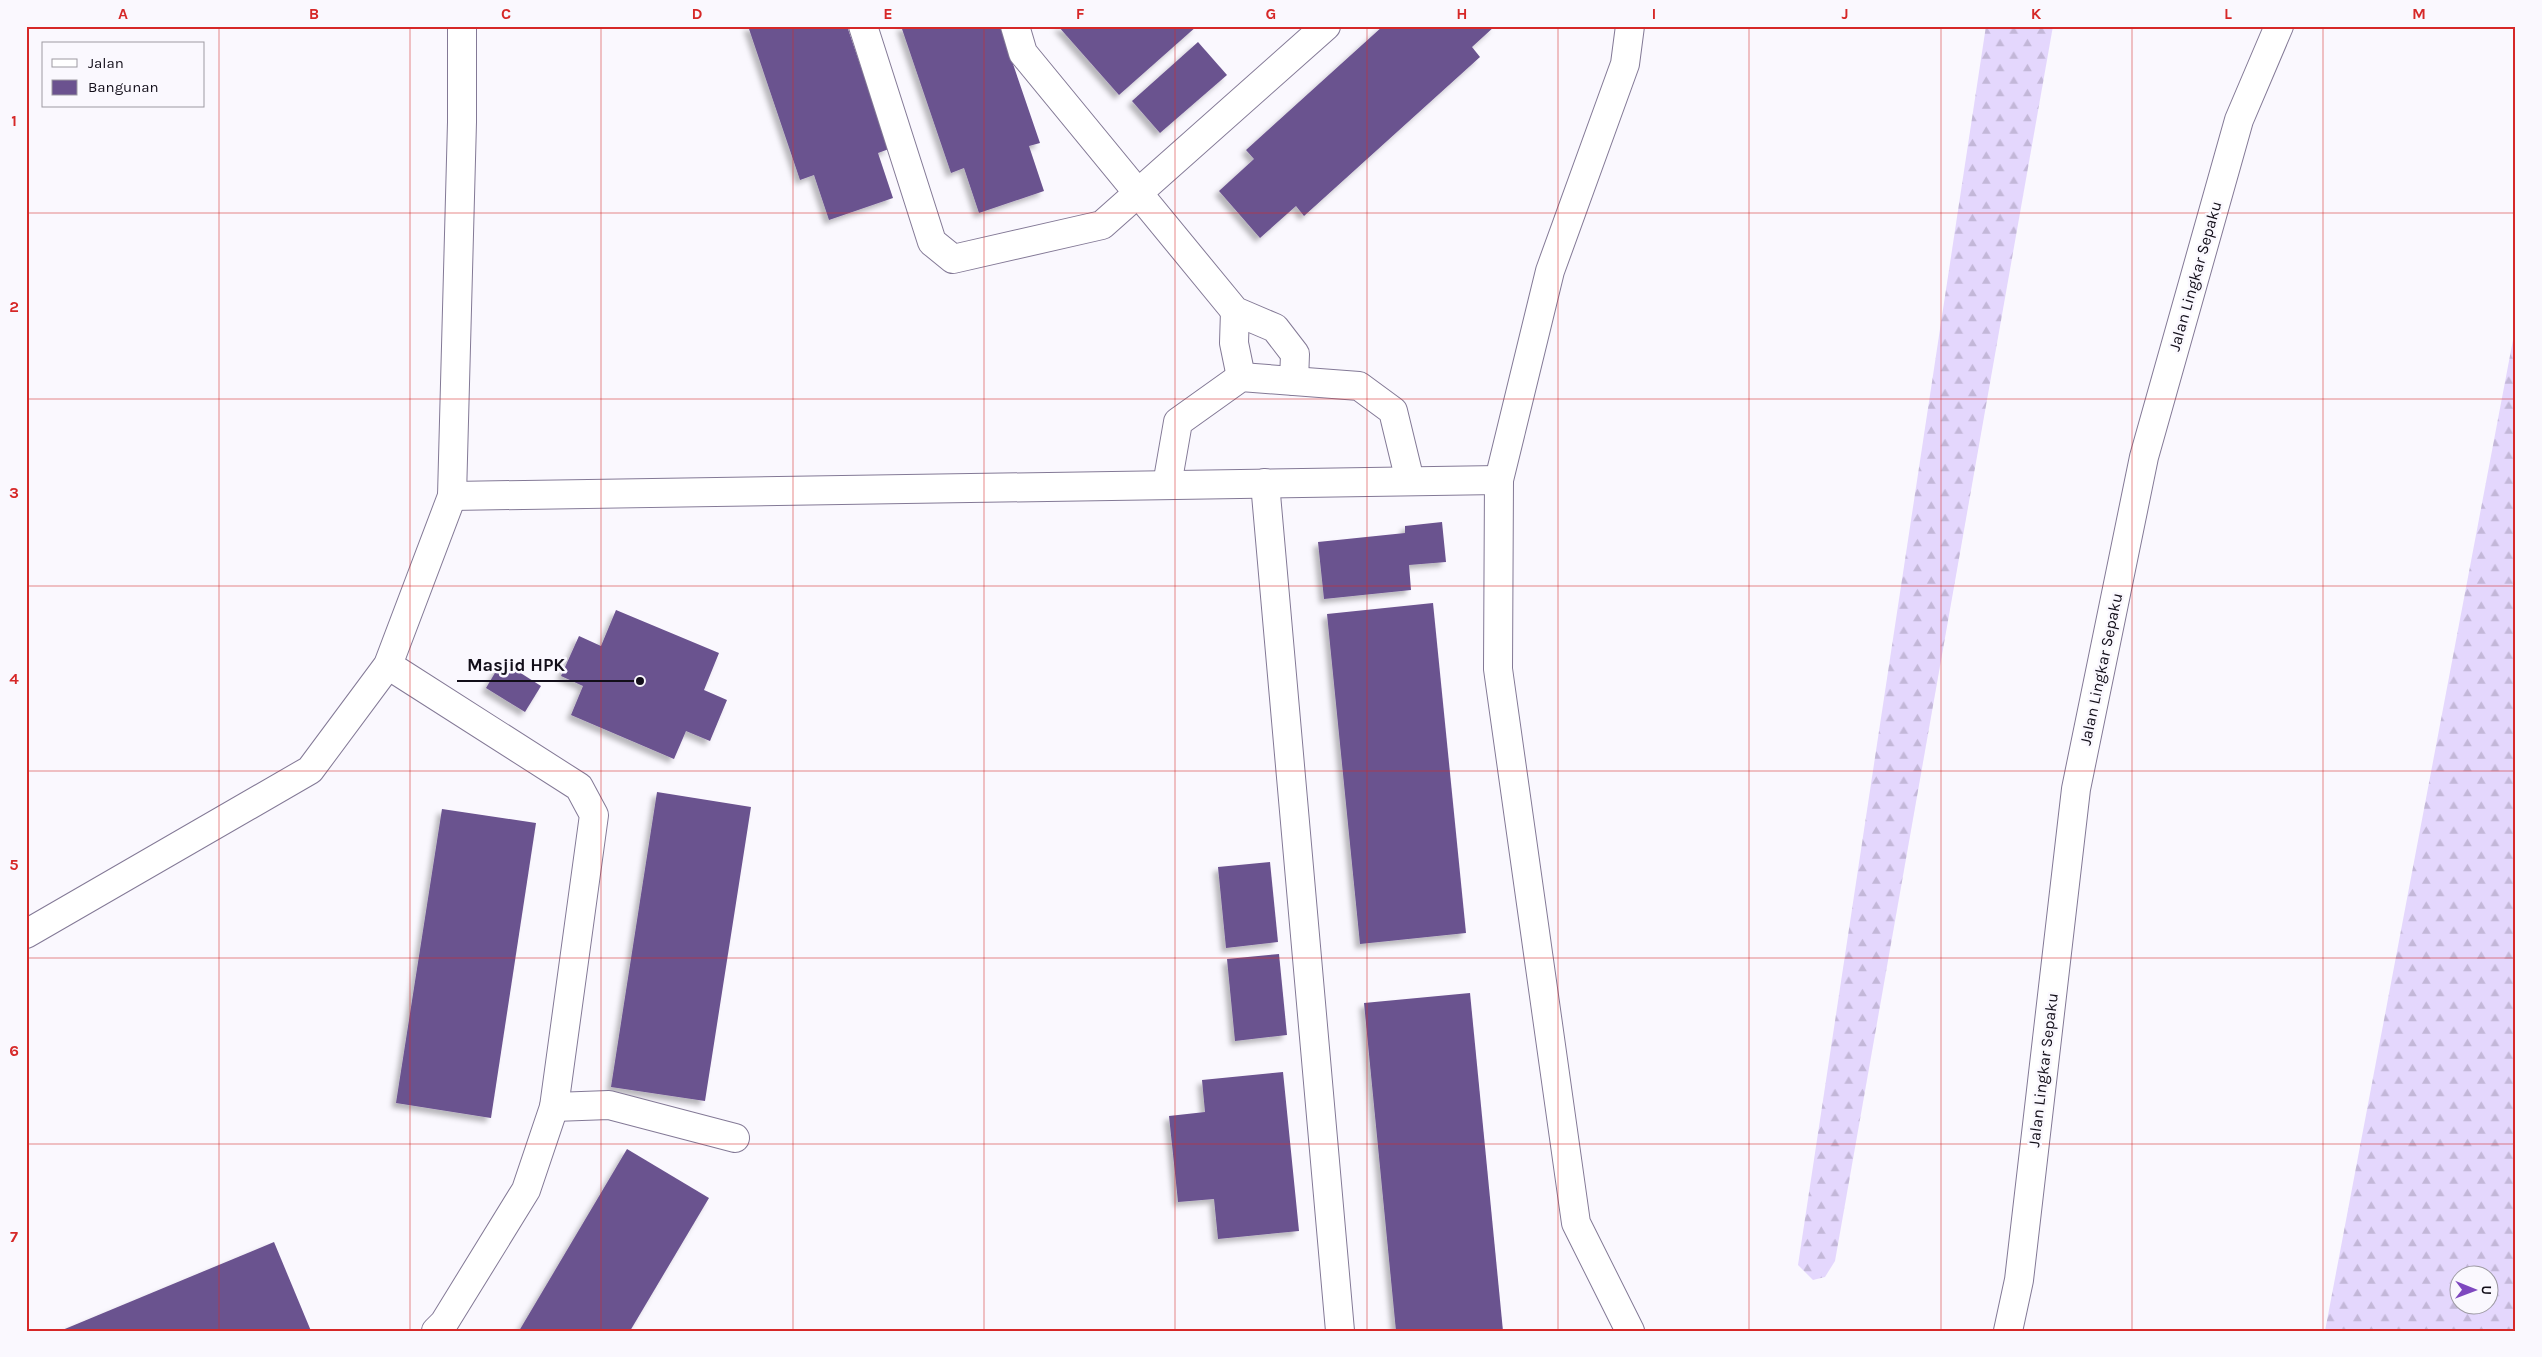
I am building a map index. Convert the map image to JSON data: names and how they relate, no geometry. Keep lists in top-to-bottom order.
{
  "streets": {
    "street": ["Jalan Lingkar Sepaku"]
  },
  "places": ["Masjid HPK"],
  "legend": ["Jalan", "Bangunan"],
  "north": "right",
  "grid": {
    "columns": [
      "A",
      "B",
      "C",
      "D",
      "E",
      "F",
      "G",
      "H",
      "I",
      "J",
      "K",
      "L",
      "M"
    ],
    "rows": [
      "1",
      "2",
      "3",
      "4",
      "5",
      "6",
      "7"
    ]
  }
}
